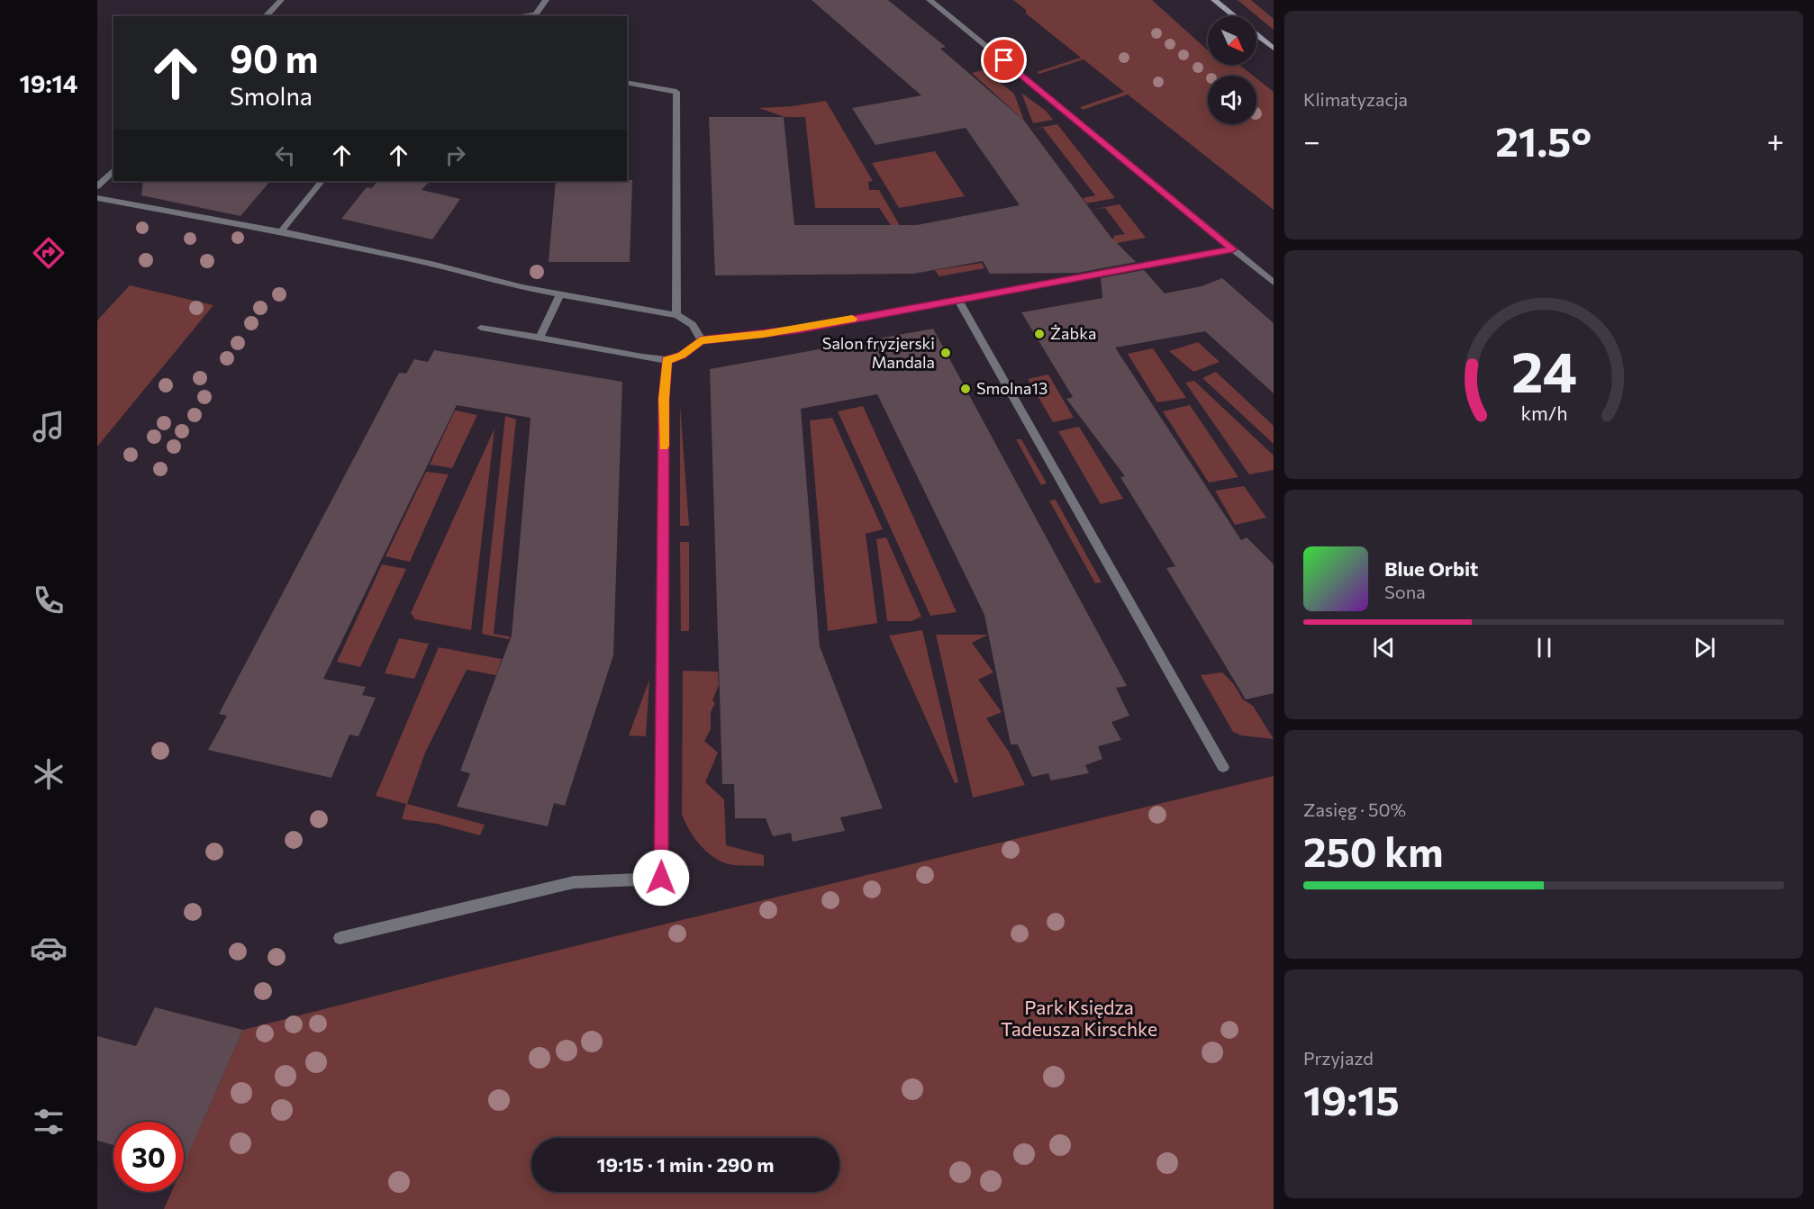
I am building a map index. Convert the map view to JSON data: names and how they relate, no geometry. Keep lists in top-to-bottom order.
{
  "parks": ["Park Księdza Tadeusza Kirschke"],
  "places": ["Żabka", "Salon fryzjerski Mandala", "Smolna13"],
  "north": "bottom right",
  "page": {
    "tabs": "19:14",
    "tile": [
      "Klimatyzacja",
      ["Zasięg · 50%", "250 km"],
      ["Przyjazd", "19:15"]
    ],
    "turn": ["90 m", "Smolna"],
    "heat": ["−", "21.5°", "+"],
    "song": ["Blue Orbit", "Sona"],
    "limit": "30",
    "trip": "19:15 · 1 min · 290 m",
    "gauge": ["24", "km/h"]
  }
}
